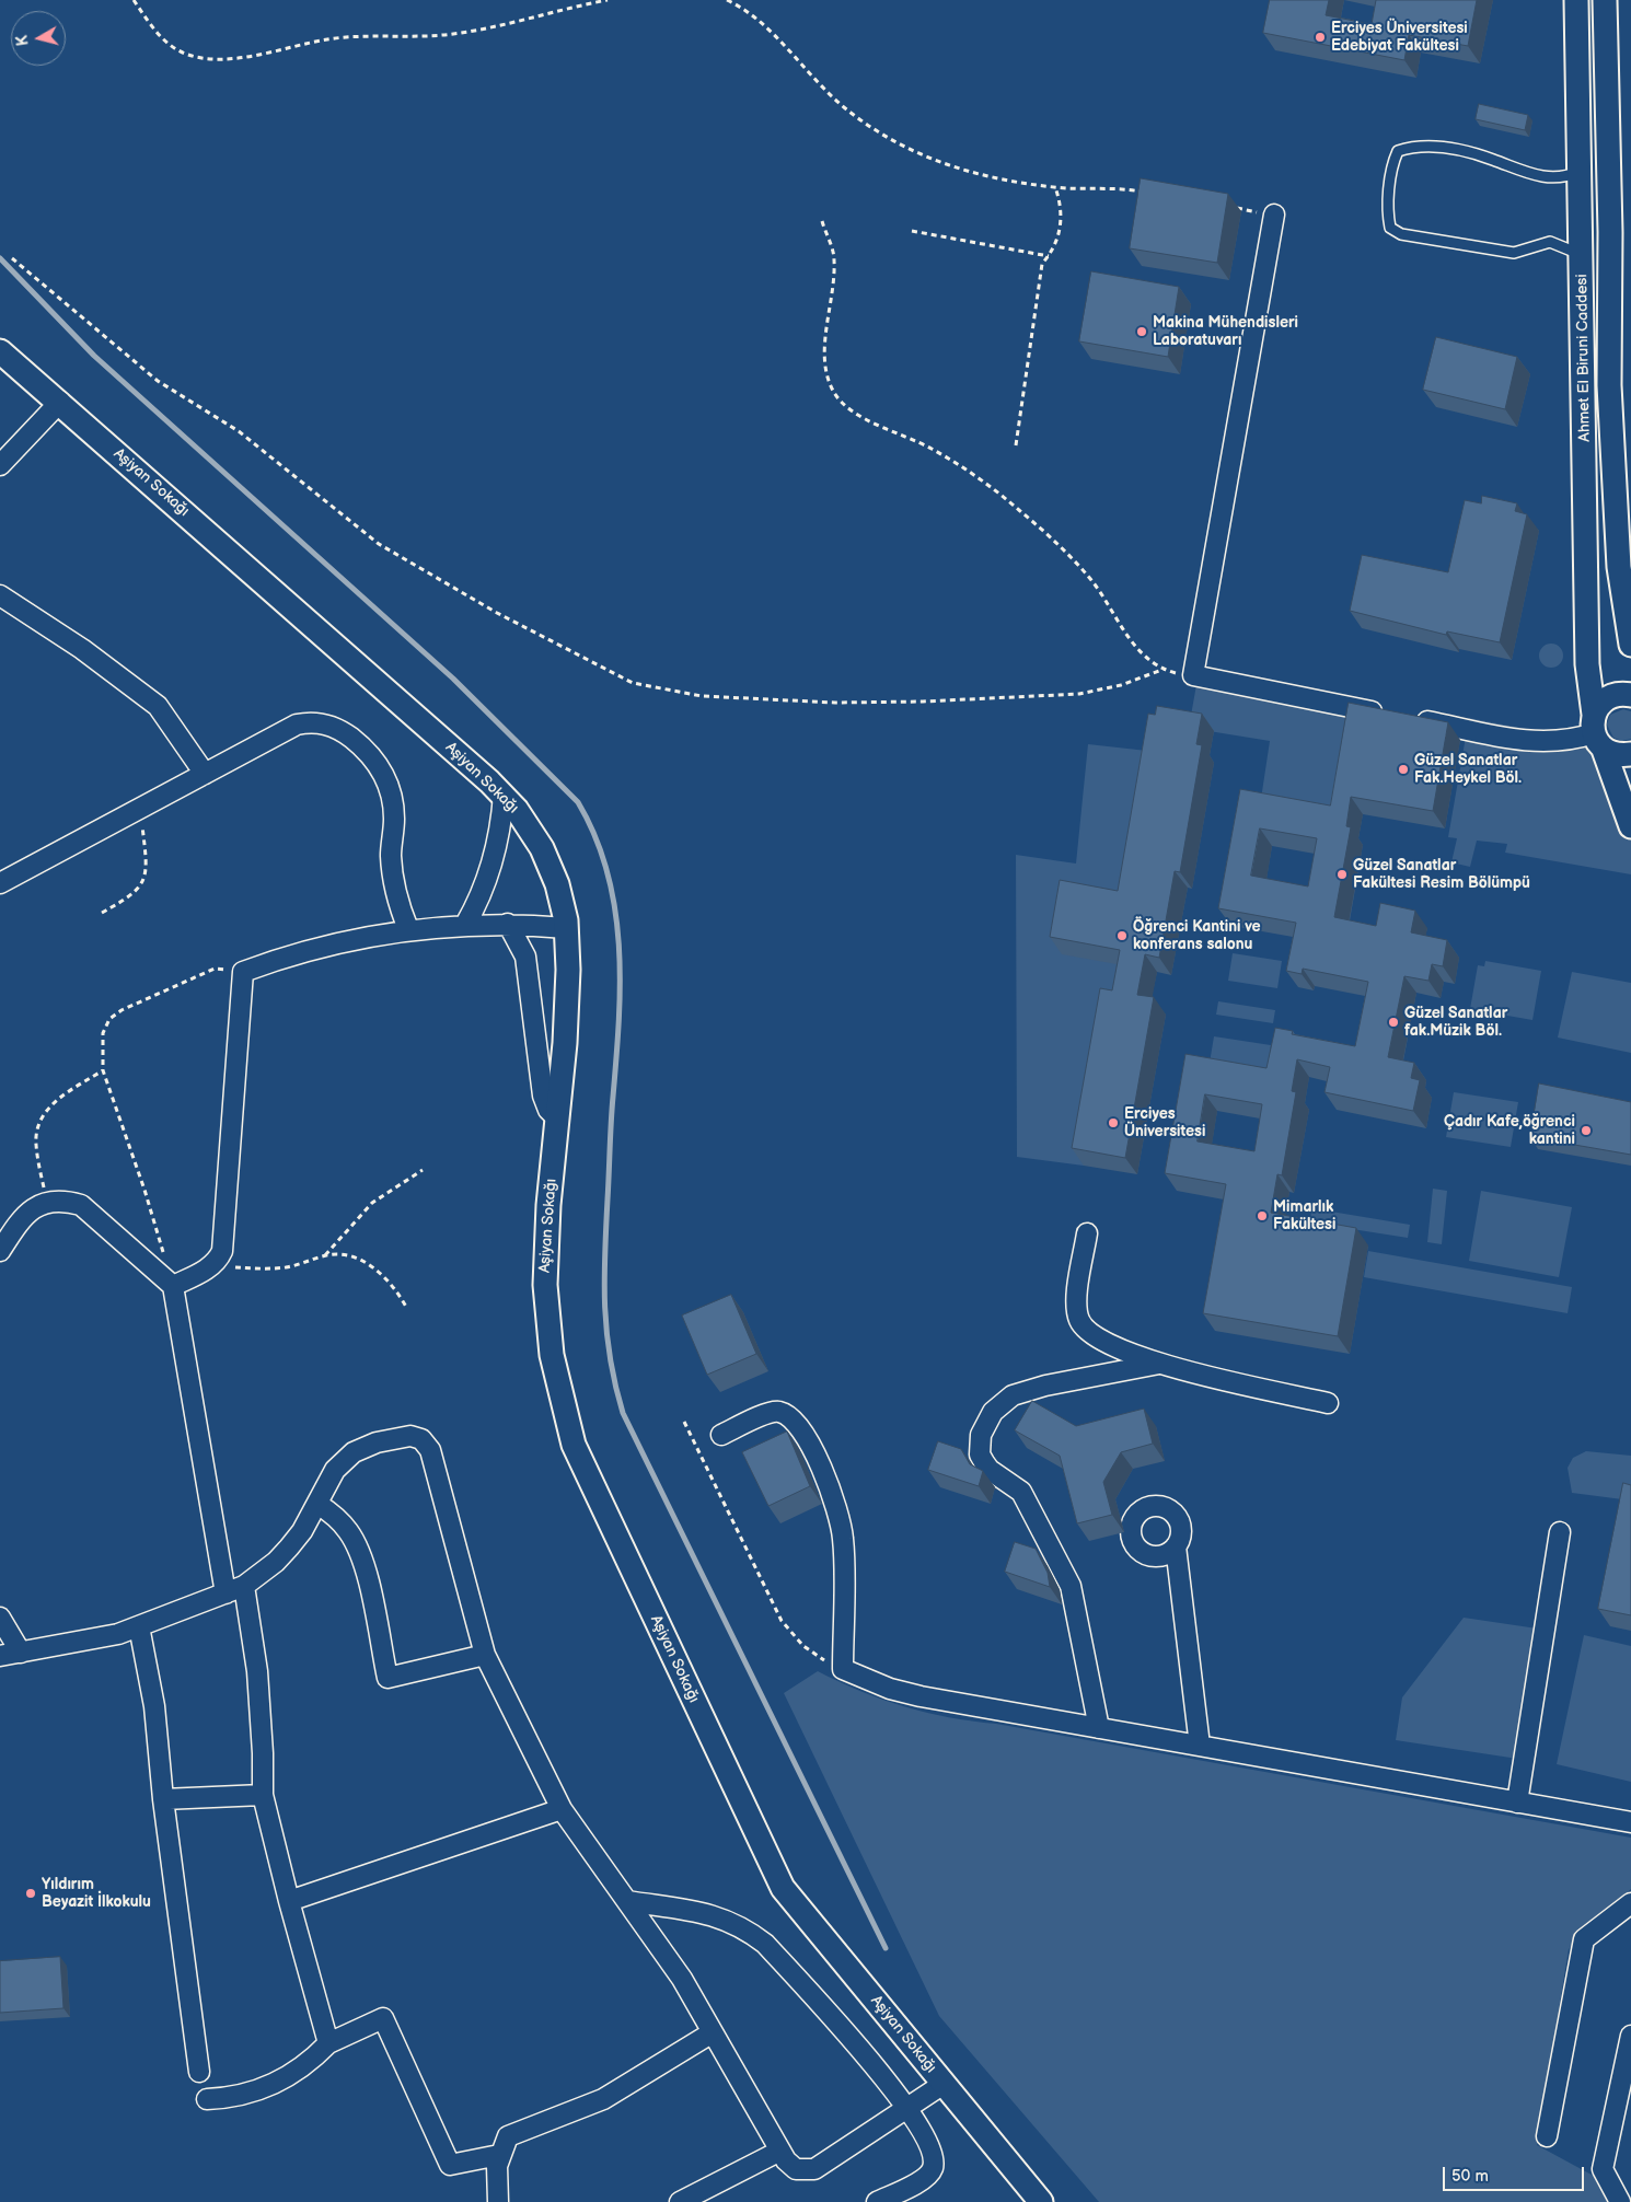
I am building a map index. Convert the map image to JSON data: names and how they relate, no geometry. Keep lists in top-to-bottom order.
{
  "streets": {
    "street": ["Ahmet El Biruni Caddesi", "Aşiyan Sokağı"]
  },
  "places": [
    "Erciyes Üniversitesi Edebiyat Fakültesi",
    "Makina Mühendisleri Laboratuvarı",
    "Güzel Sanatlar Fak.Heykel Böl.",
    "Güzel Sanatlar Fakültesi Resim Bölümpü",
    "Öğrenci Kantini ve konferans salonu",
    "Güzel Sanatlar fak.Müzik Böl.",
    "Erciyes Üniversitesi",
    "Çadır Kafe,öğrenci kantini",
    "Mimarlık Fakültesi",
    "Yıldırım Beyazit İlkokulu"
  ],
  "scale_bar": "50 m",
  "north": "left"
}
